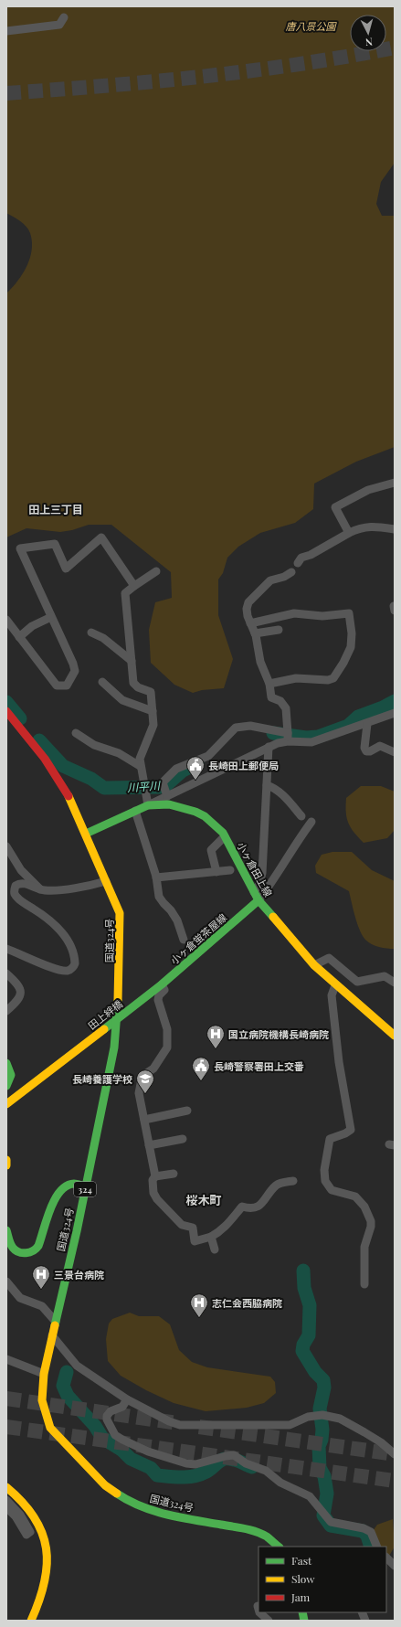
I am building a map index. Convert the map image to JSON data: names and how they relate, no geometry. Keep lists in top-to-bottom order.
{
  "streets": {
    "main road": [
      "小ヶ倉田上線",
      "小ヶ倉蛍茶屋線",
      "国道324号",
      "田上絆橋",
      "324"
    ]
  },
  "crossings": [
    ["小ヶ倉田上線", "小ヶ倉蛍茶屋線"],
    ["小ヶ倉田上線", "国道324号"],
    ["小ヶ倉蛍茶屋線", "田上絆橋"]
  ],
  "districts": ["田上三丁目", "桜木町"],
  "water": ["川平川"],
  "parks": ["唐八景公園"],
  "places": {
    "public building": ["長崎田上郵便局", "長崎警察署田上交番"],
    "hospital": ["国立病院機構長崎病院", "三景台病院", "志仁会西脇病院"],
    "school or university": ["長崎養護学校"]
  },
  "legend": ["Fast", "Slow", "Jam"],
  "north": "bottom"
}
